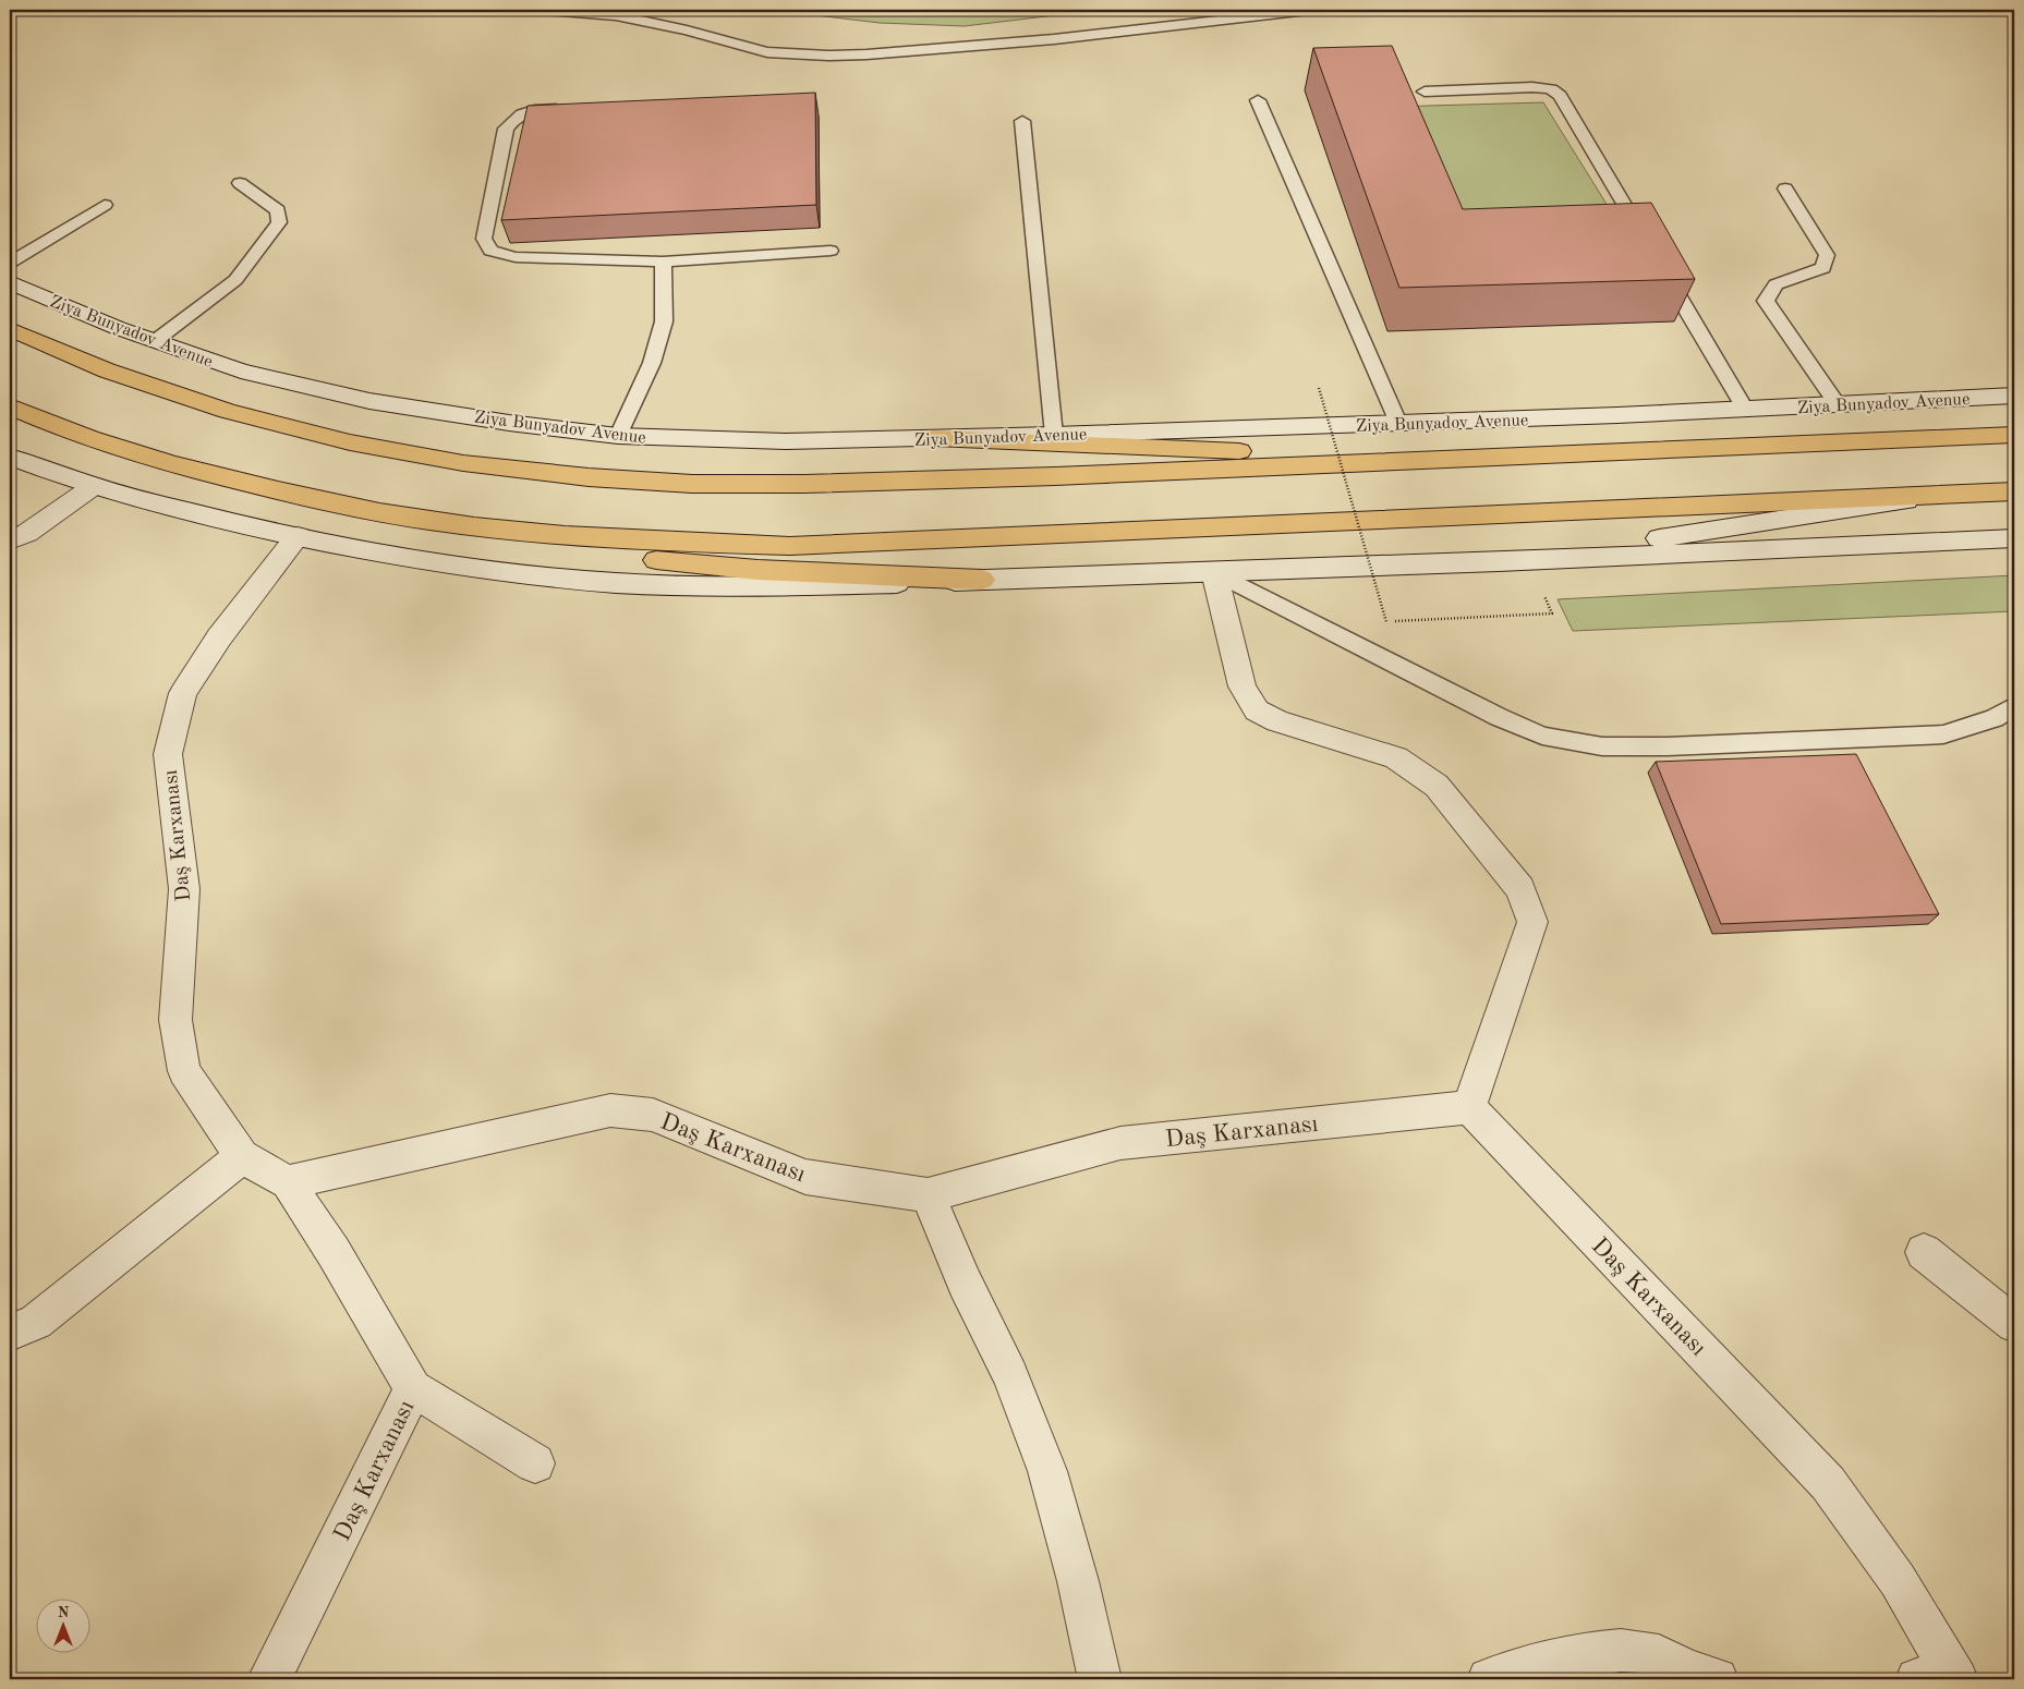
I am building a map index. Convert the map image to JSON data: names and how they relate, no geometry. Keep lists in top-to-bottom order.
{
  "streets": {
    "main road": ["Ziya Bunyadov Avenue", "Daş Karxanası"]
  },
  "north": "top"
}
